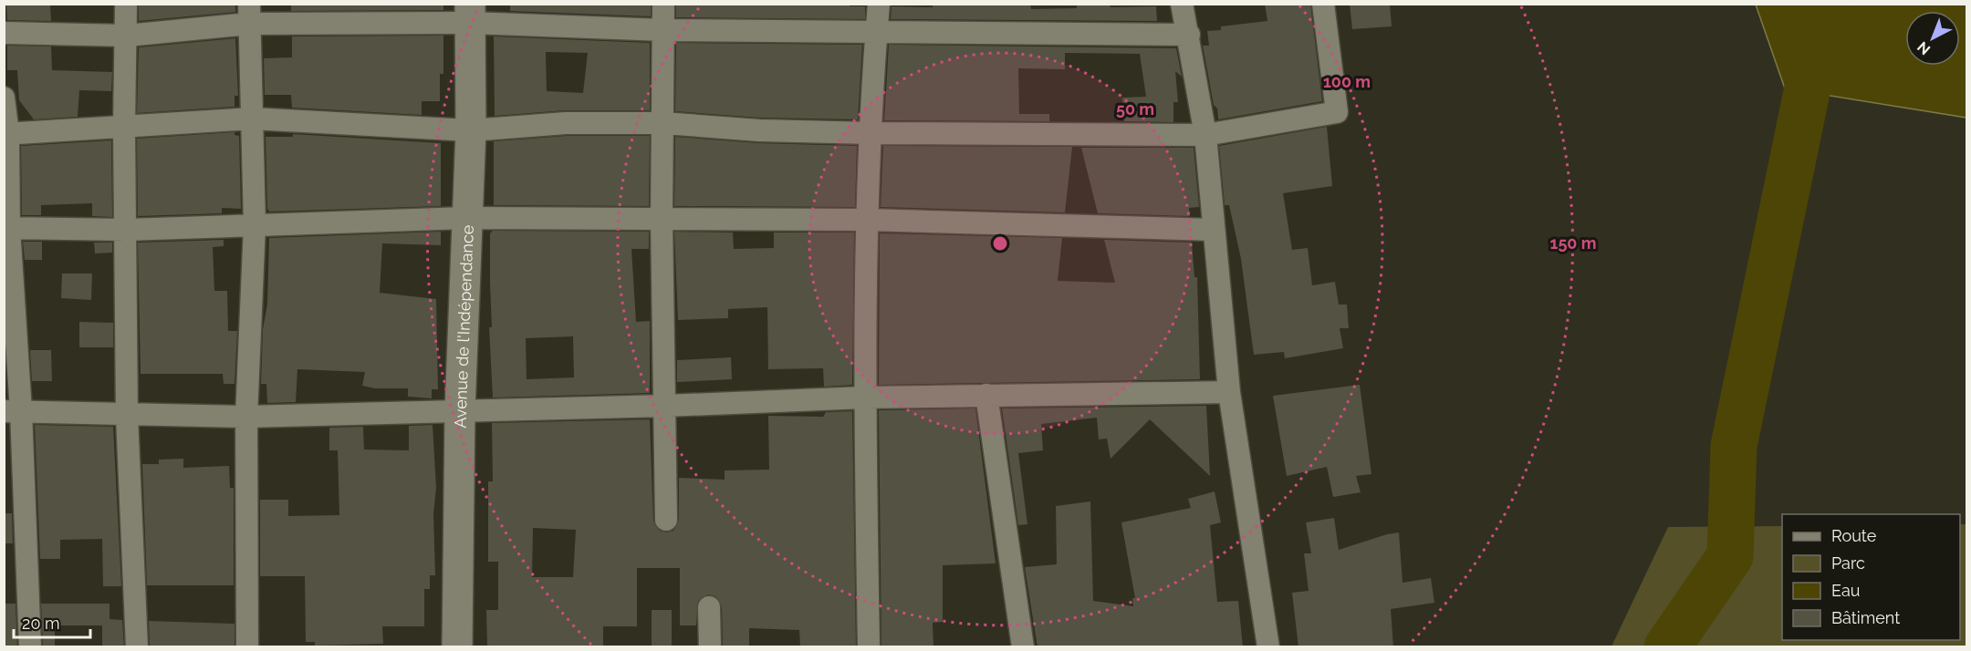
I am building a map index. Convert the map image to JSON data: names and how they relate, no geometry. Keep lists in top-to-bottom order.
{
  "streets": {
    "main road": ["Avenue de l'Indépendance"]
  },
  "legend": [
    "Route",
    "Parc",
    "Eau",
    "Bâtiment"
  ],
  "scale_bar": "20 m",
  "north": "bottom left",
  "rings": ["100 m", "50 m", "150 m"]
}
